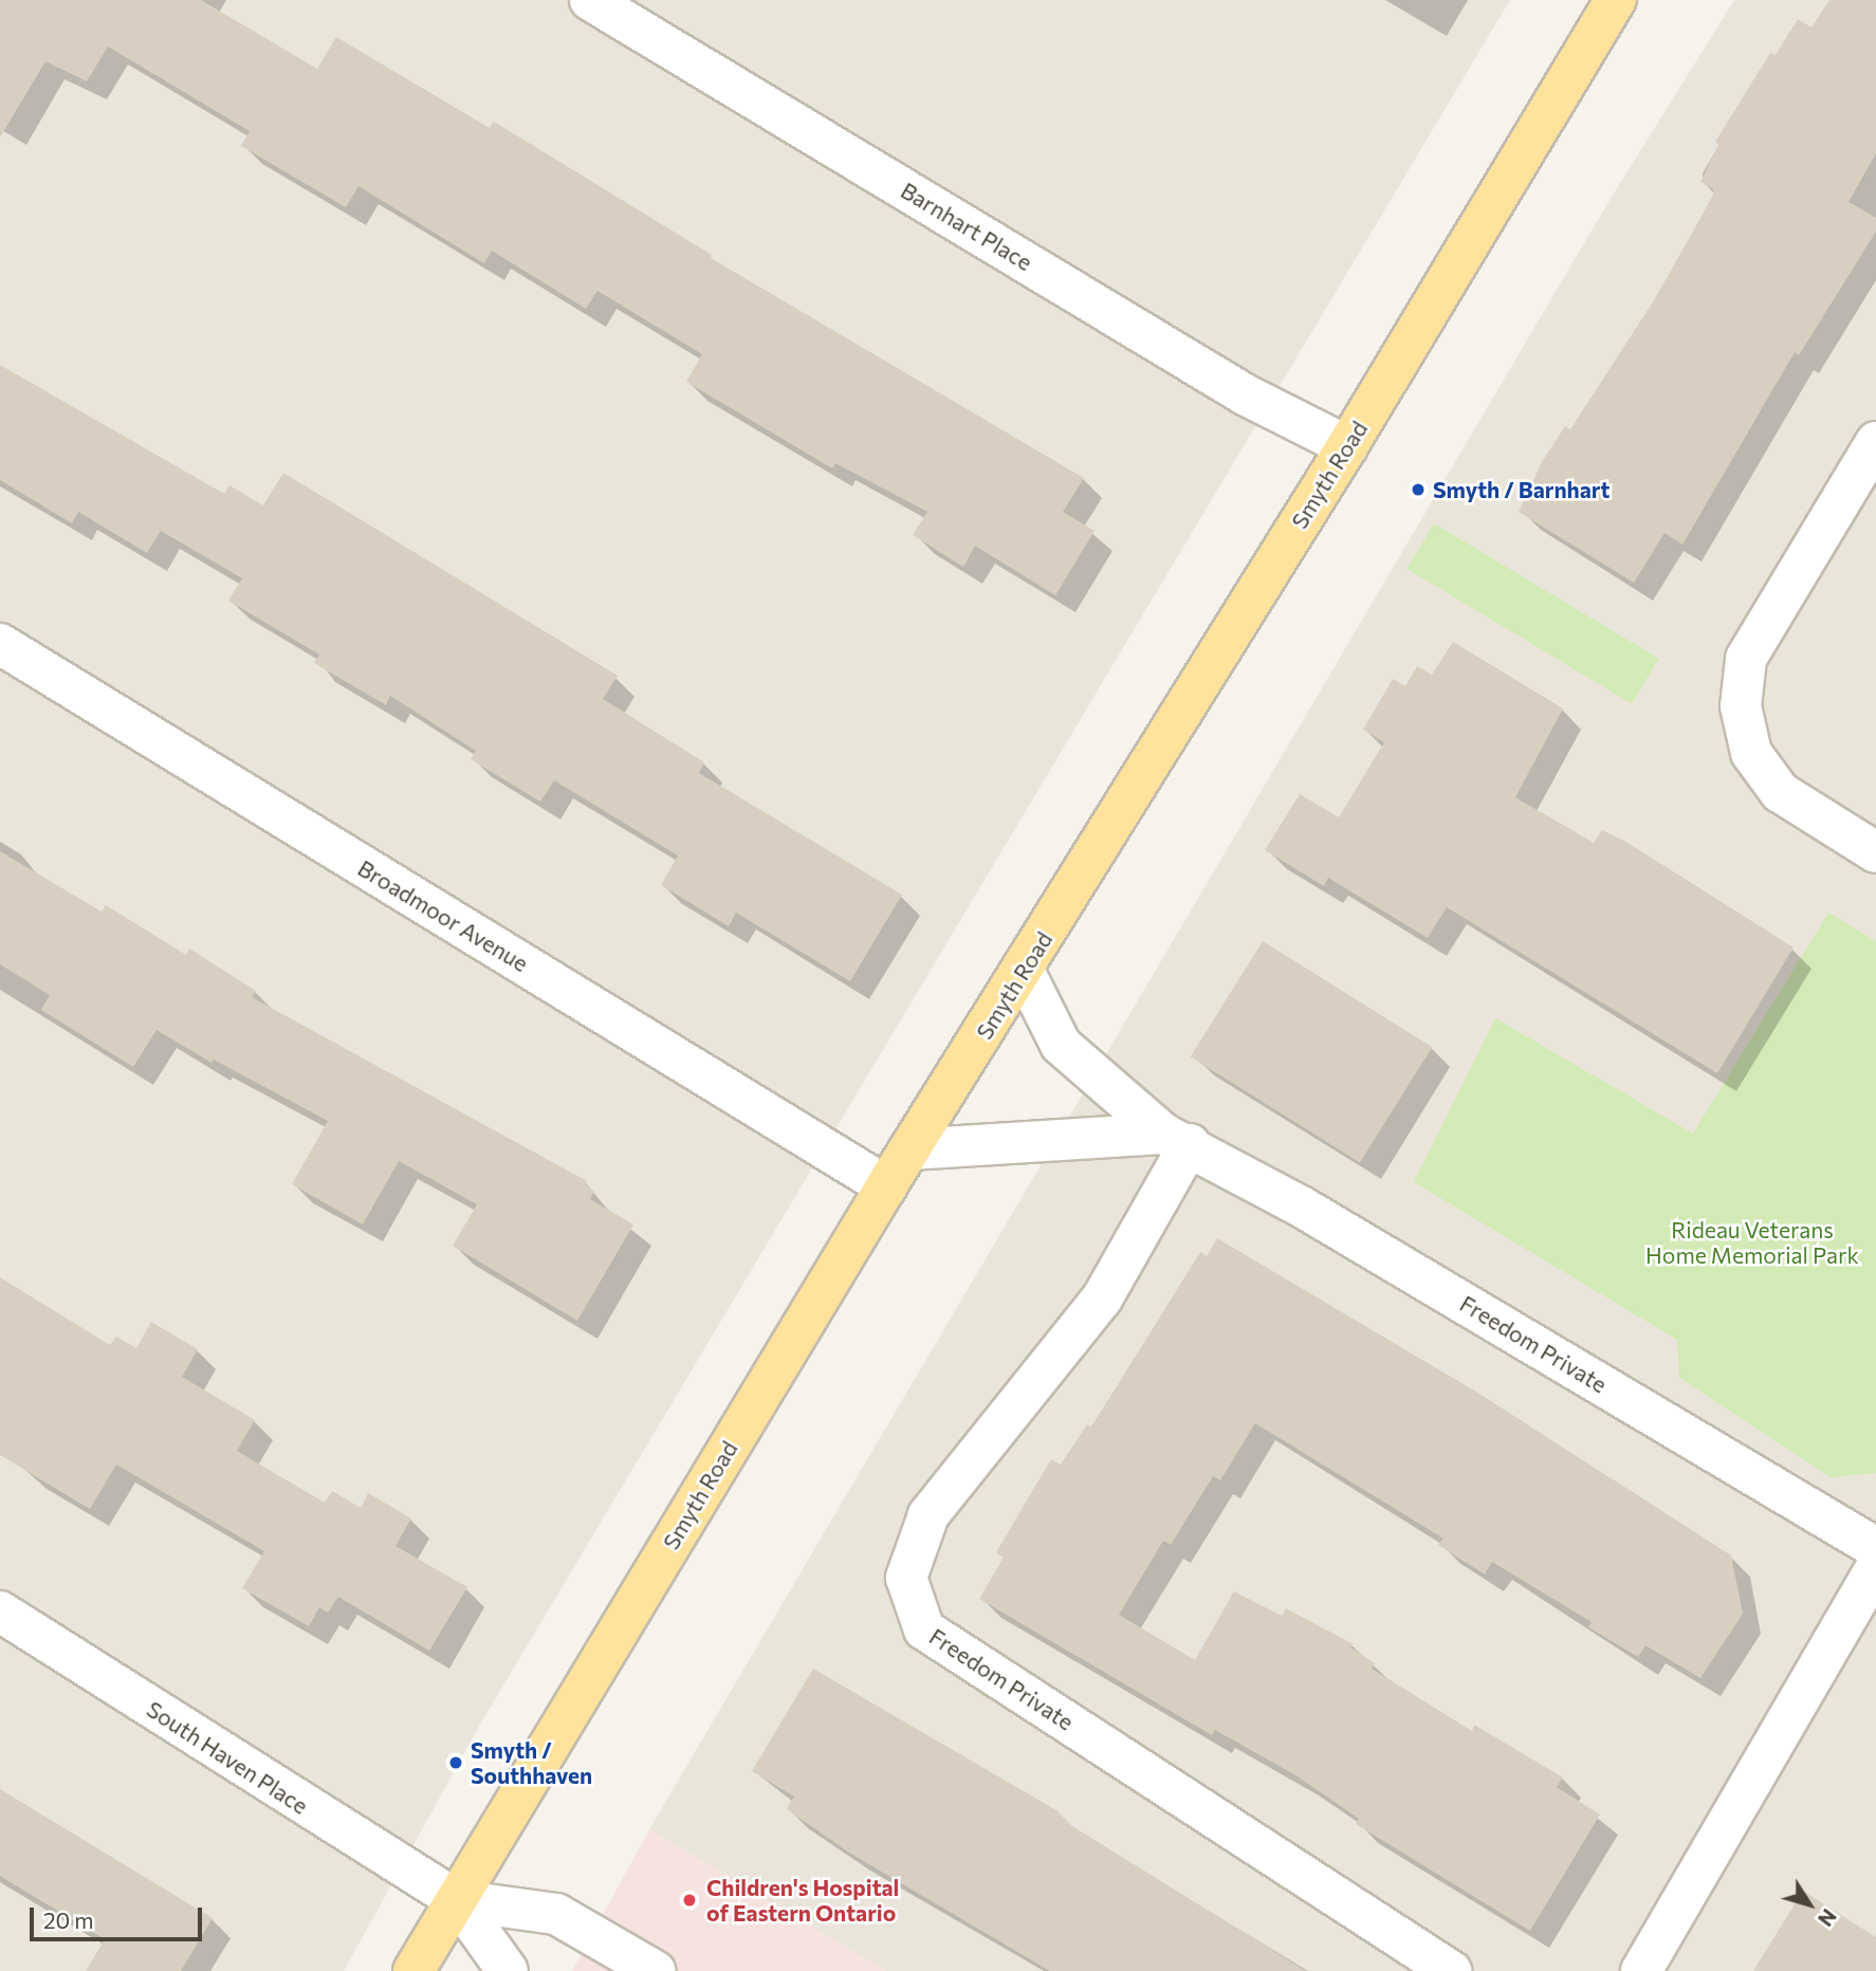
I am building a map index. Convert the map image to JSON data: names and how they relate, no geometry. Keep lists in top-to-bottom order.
{
  "streets": {
    "main road": ["Smyth Road"],
    "street": [
      "Barnhart Place",
      "Broadmoor Avenue",
      "Freedom Private",
      "South Haven Place"
    ]
  },
  "crossings": [
    ["Barnhart Place", "Smyth Road"],
    ["Smyth Road", "Broadmoor Avenue"],
    ["Smyth Road", "Freedom Private"],
    ["Smyth Road", "South Haven Place"]
  ],
  "parks": ["Rideau Veterans Home Memorial Park"],
  "places": ["Smyth / Barnhart", "Smyth / Southhaven", "Children's Hospital of Eastern Ontario"],
  "scale_bar": "20 m",
  "north": "bottom right"
}
